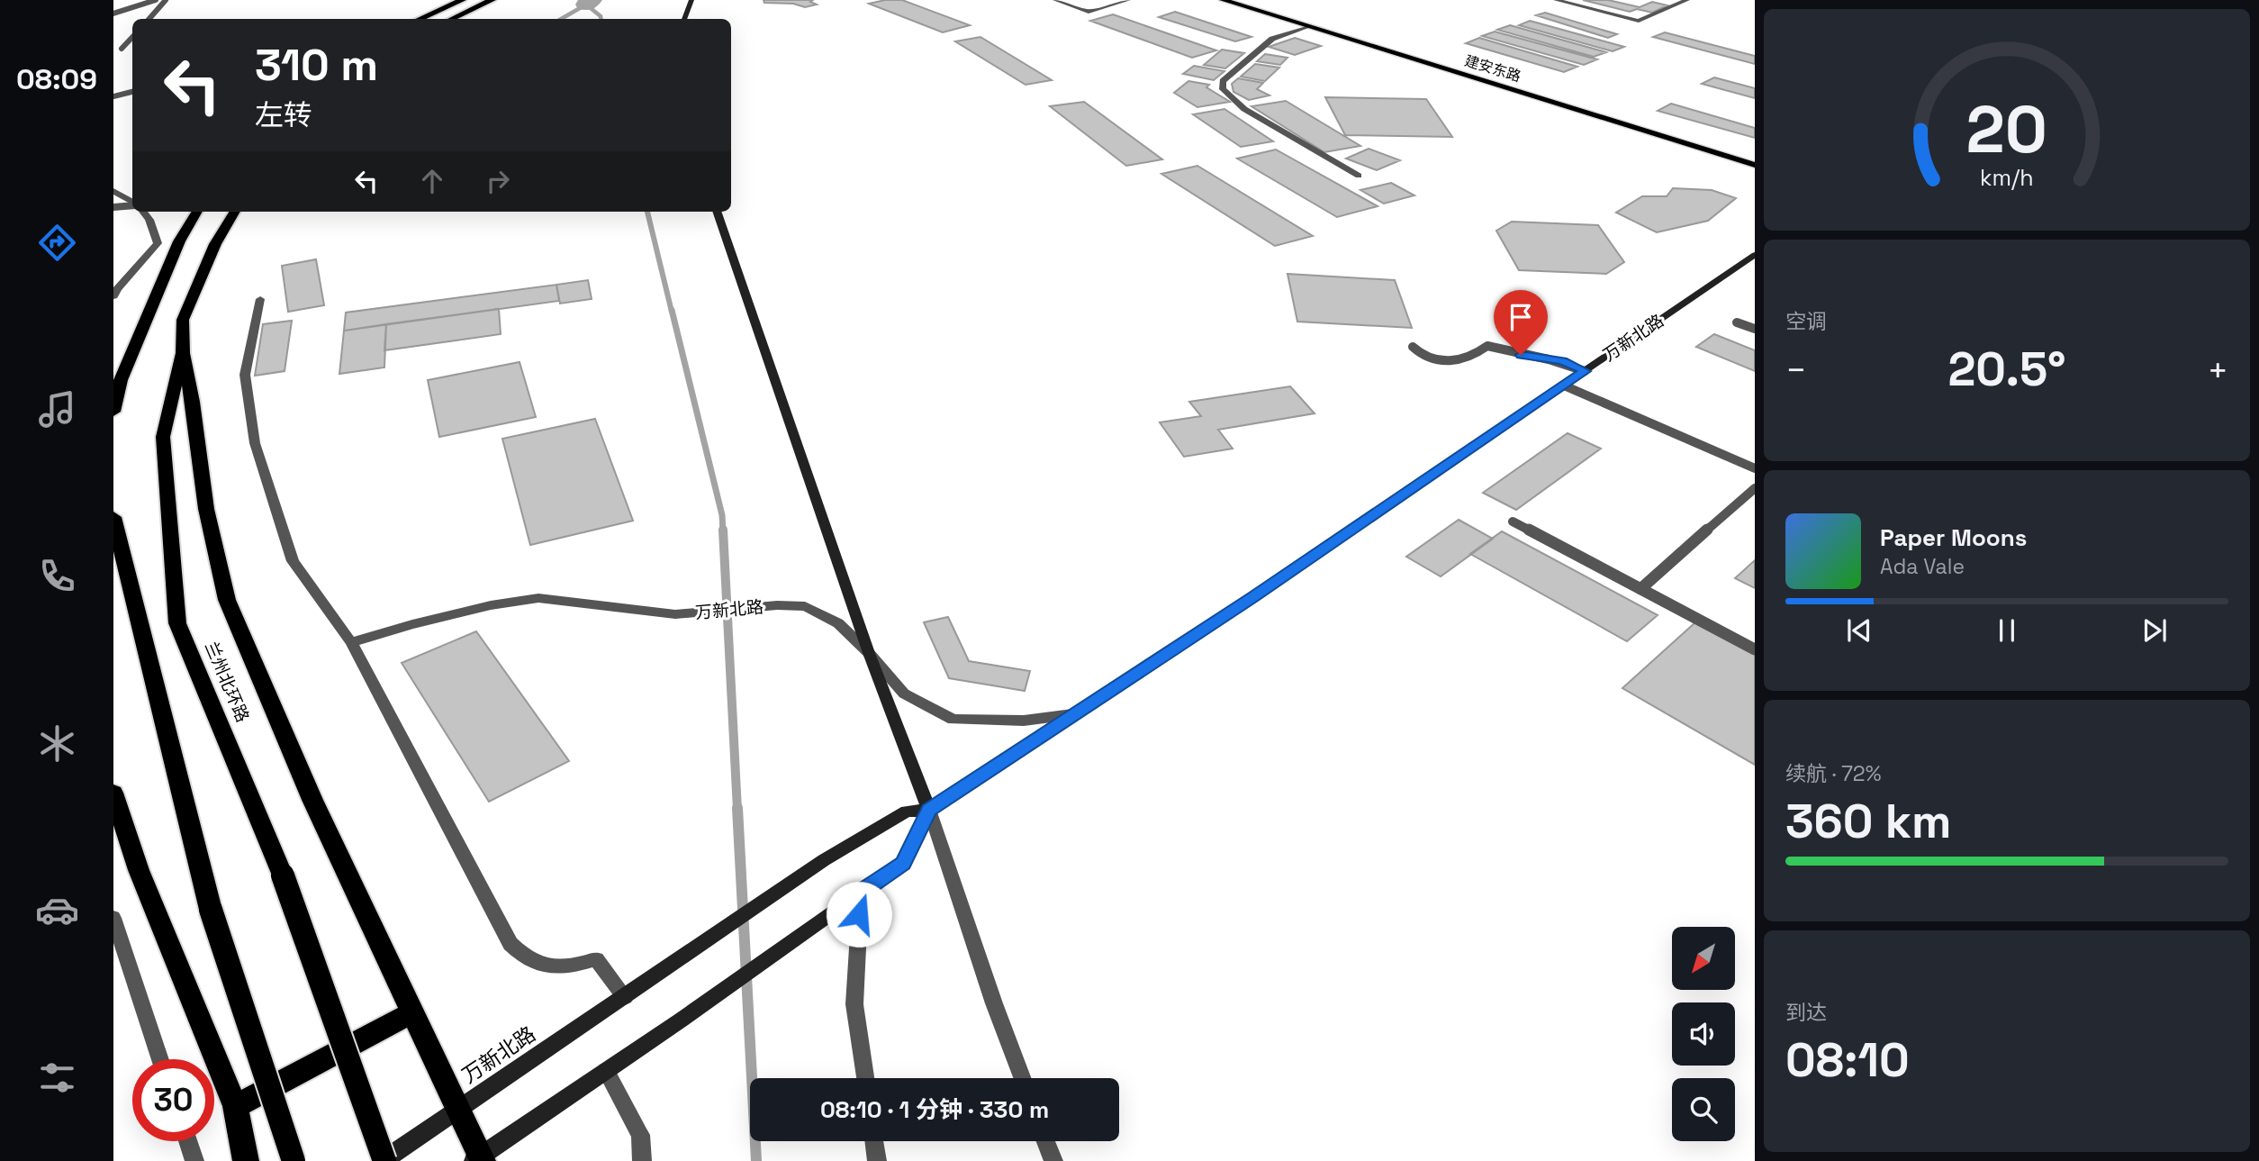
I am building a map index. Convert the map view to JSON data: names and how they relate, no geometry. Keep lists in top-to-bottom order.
{
  "streets": {
    "highway": ["兰州北环路"],
    "main road": ["建安东路", "万新北路"]
  },
  "crossings": [
    ["万新北路", "兰州北环路"]
  ],
  "north": "bottom left",
  "page": {
    "tabs": "08:09",
    "turn": ["310 m", "左转"],
    "tile": [
      "空调",
      ["续航 · 72%", "360 km"],
      ["到达", "08:10"]
    ],
    "heat": ["−", "20.5°", "+"],
    "song": ["Paper Moons", "Ada Vale"],
    "limit": "30",
    "trip": "08:10 · 1 分钟 · 330 m",
    "gauge": ["20", "km/h"]
  }
}
